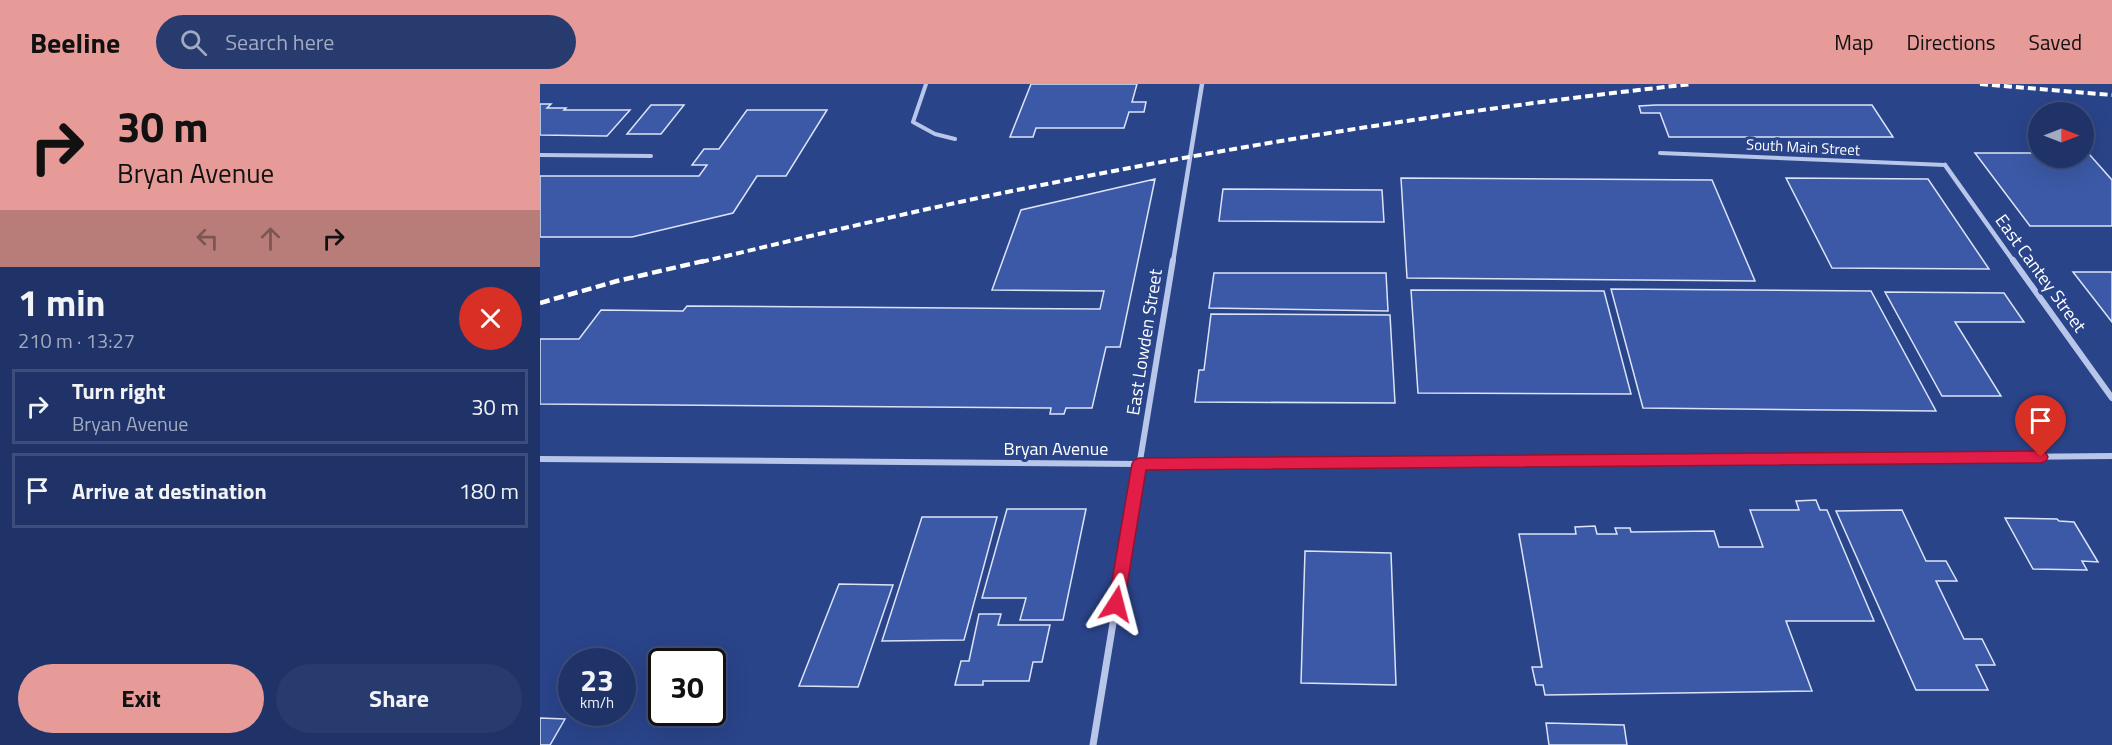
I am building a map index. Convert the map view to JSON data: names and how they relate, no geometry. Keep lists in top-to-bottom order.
{
  "streets": {
    "street": ["East Cantey Street", "East Lowden Street", "Bryan Avenue"],
    "lane": ["South Main Street"]
  },
  "crossings": [
    ["South Main Street", "East Cantey Street"],
    ["East Lowden Street", "Bryan Avenue"]
  ],
  "north": "right",
  "page": {
    "header": "Beeline",
    "search": "Search here",
    "nav": ["Map", "Directions", "Saved"],
    "turn": ["30 m", "Bryan Avenue"],
    "heading": ["1 min", "210 m · 13:27"],
    "list": [
      {
        "name": "Turn right",
        "note": "Bryan Avenue",
        "value": "30 m"
      },
      {
        "name": "Arrive at destination",
        "value": "180 m"
      }
    ],
    "speed": "23 km/h",
    "limit": "30",
    "buttons": ["Exit", "Share"]
  }
}
